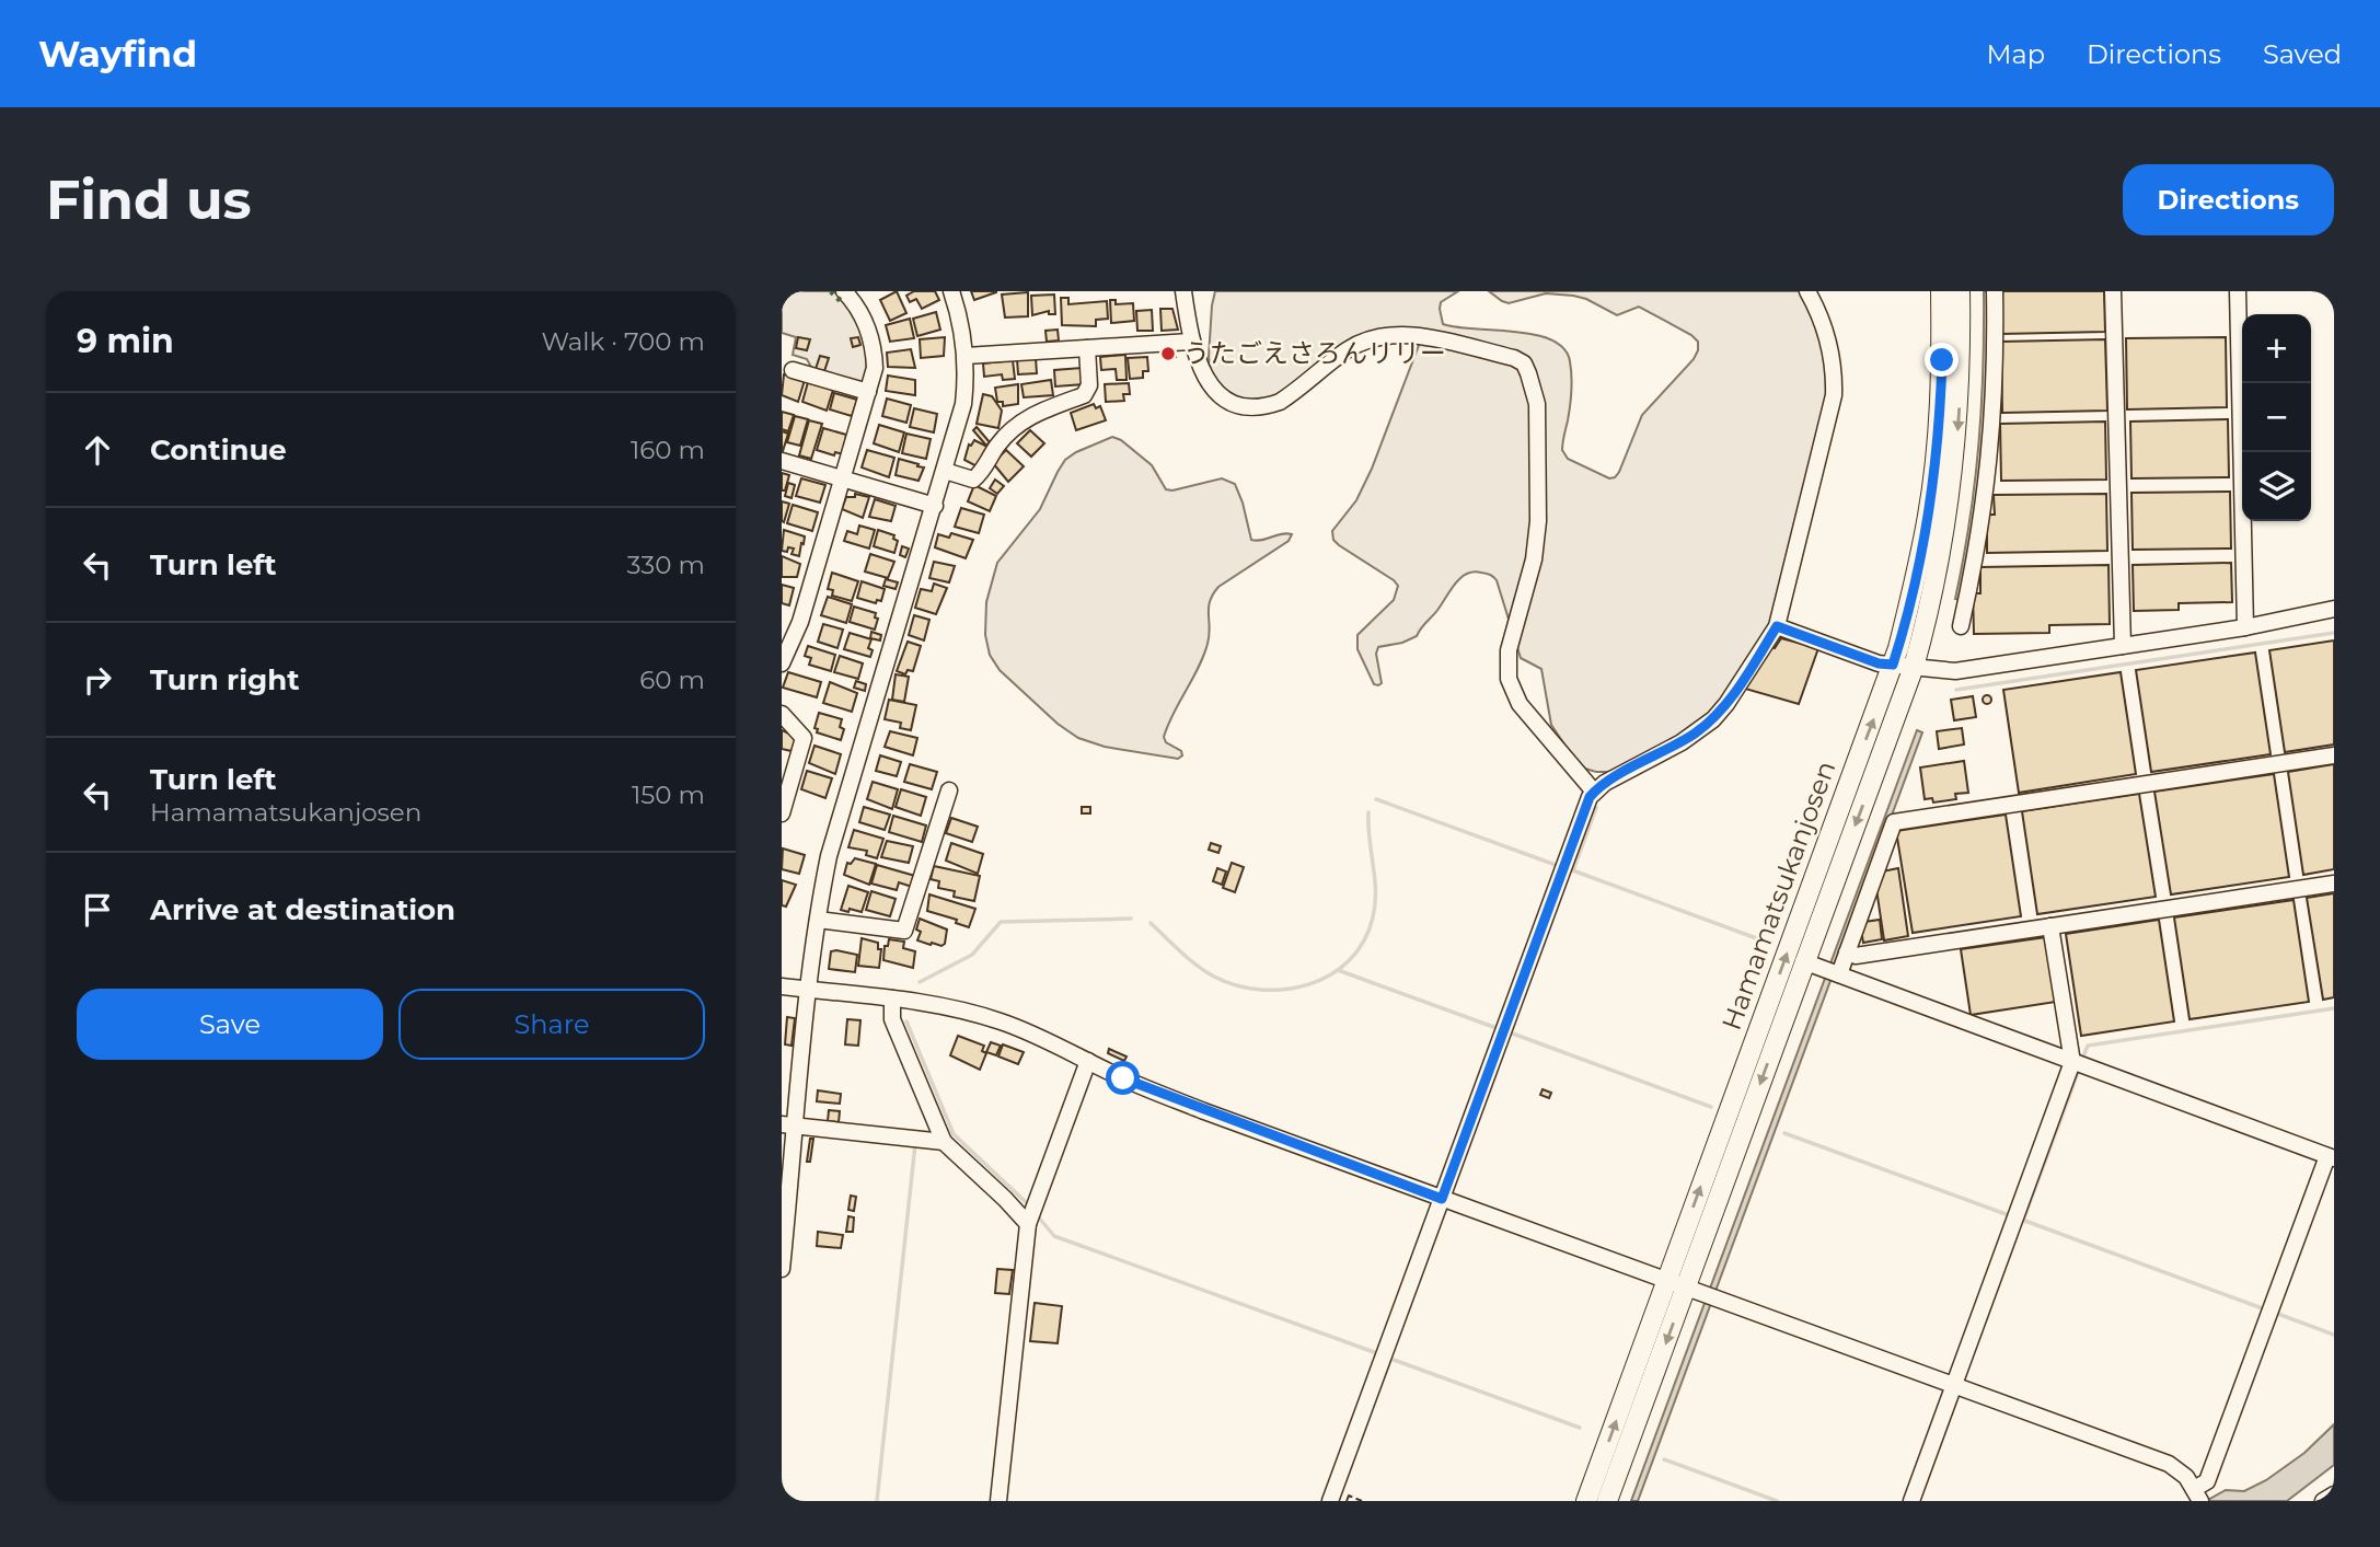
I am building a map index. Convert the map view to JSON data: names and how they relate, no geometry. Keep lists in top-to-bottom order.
{
  "streets": {
    "main road": ["Hamamatsukanjosen"]
  },
  "places": ["うたごえさろんリリー"],
  "page": {
    "header": "Wayfind",
    "nav": ["Map", "Directions", "Saved"],
    "buttons": [
      "Directions",
      ["Save", "Share"]
    ],
    "title": "Find us",
    "heading": ["9 min", "Walk · 700 m"],
    "map_buttons": ["+", "−"],
    "list": [
      ["Continue", "160 m"],
      ["Turn left", "330 m"],
      ["Turn right", "60 m"],
      ["Turn left", "Hamamatsukanjosen", "150 m"],
      "Arrive at destination"
    ]
  }
}
